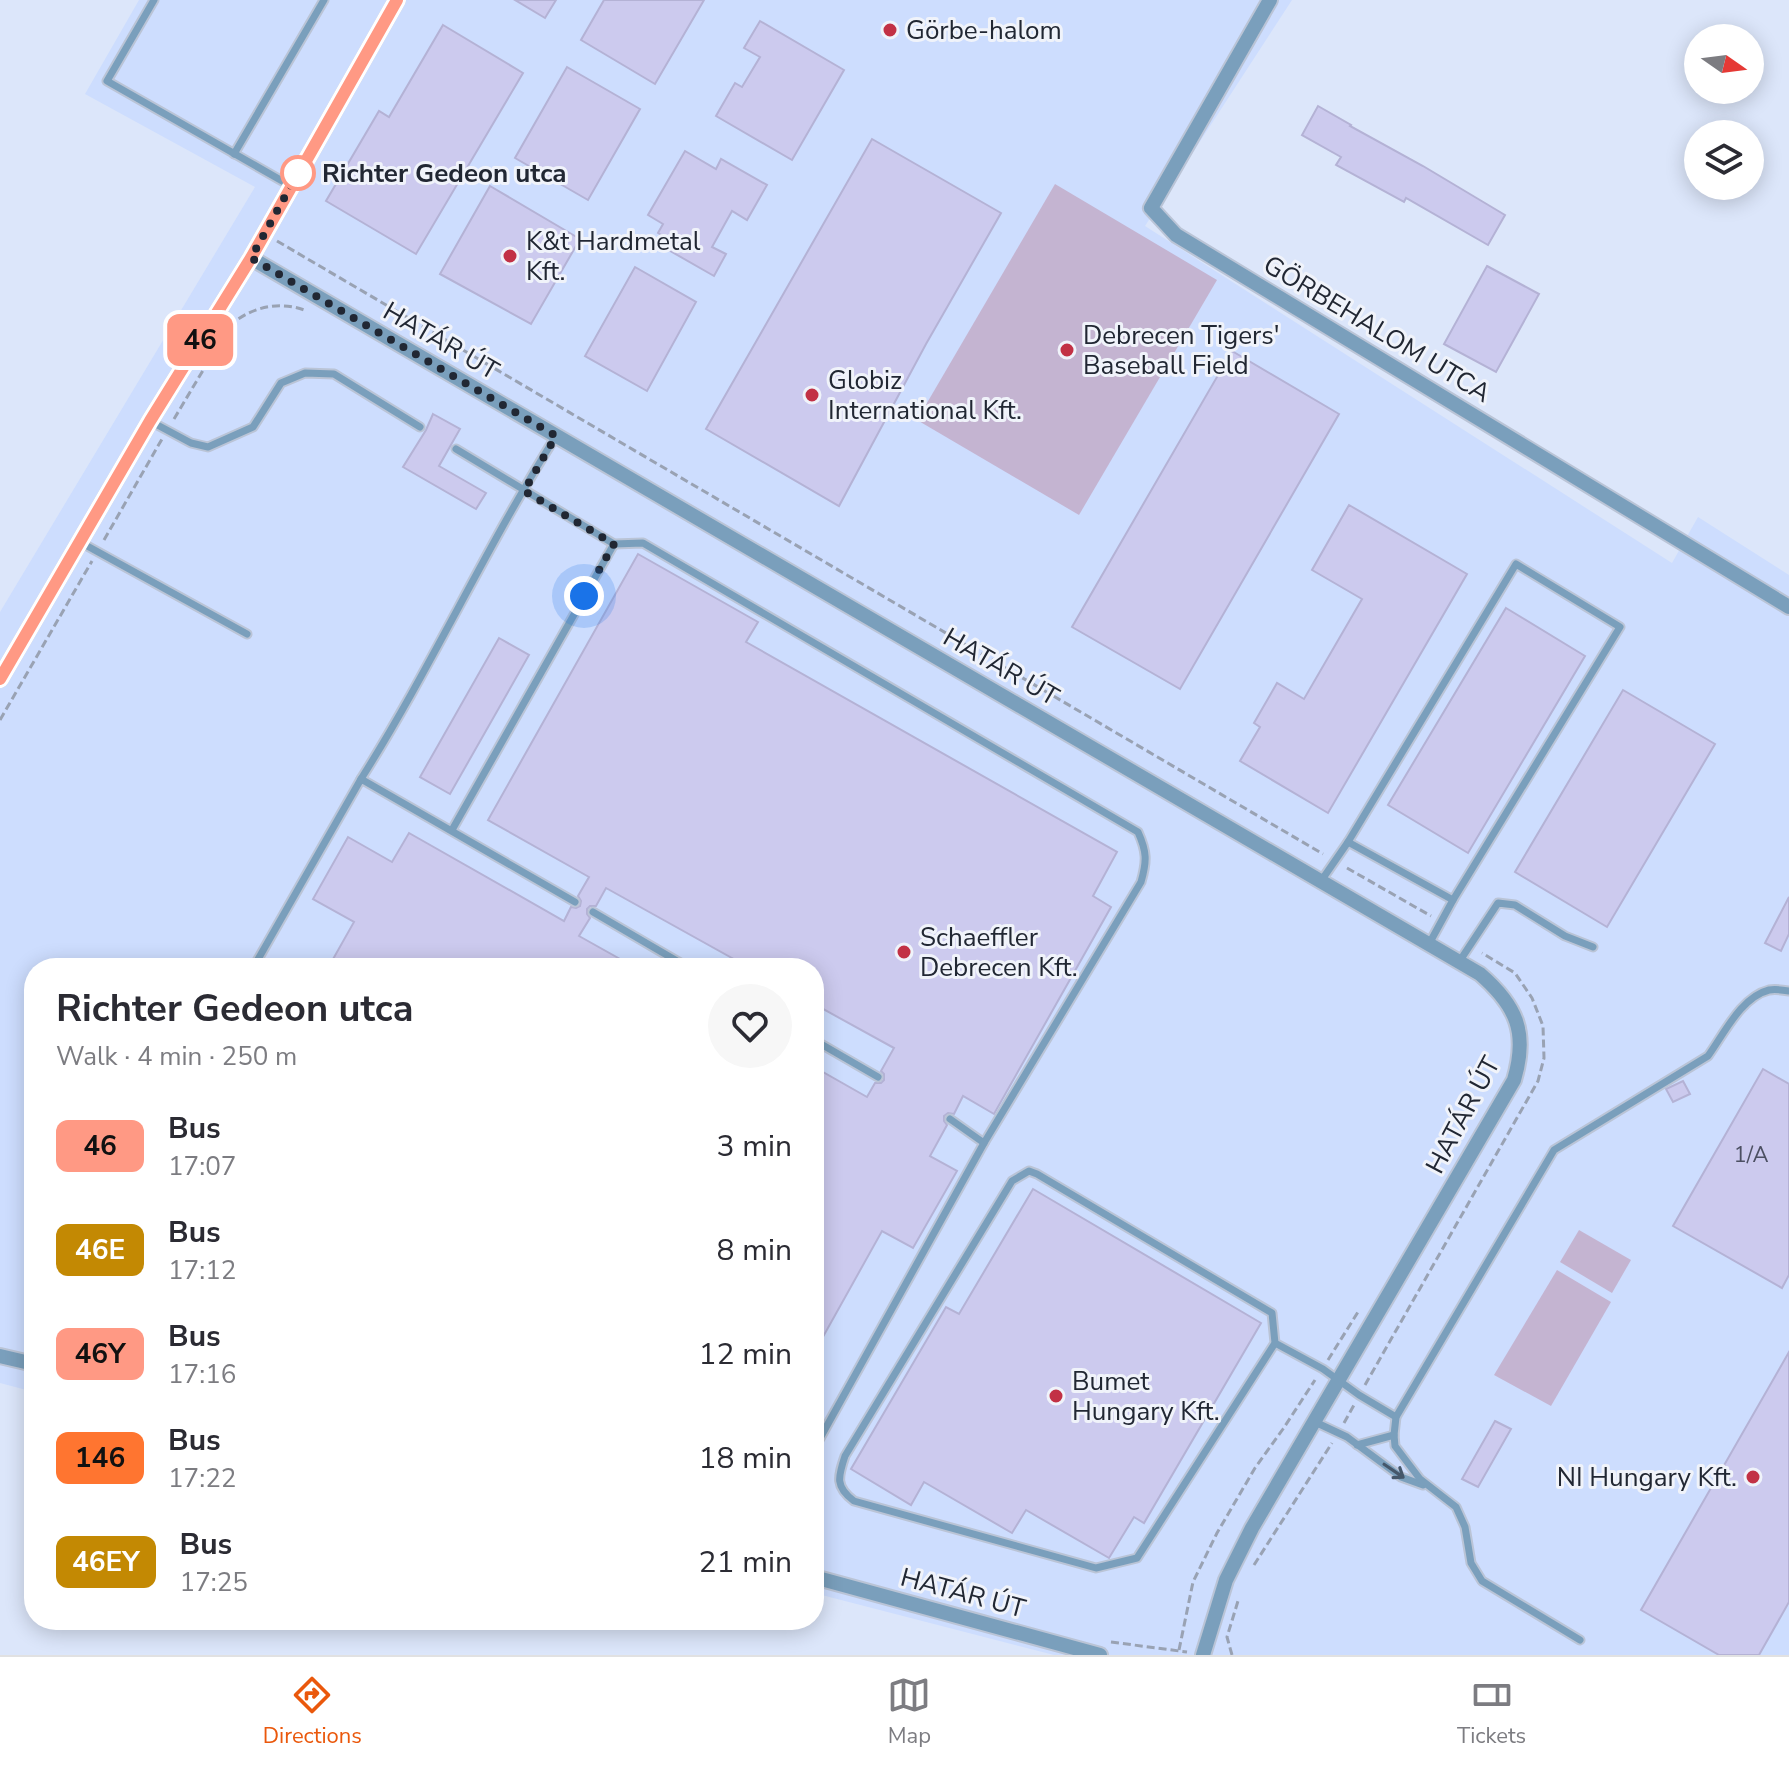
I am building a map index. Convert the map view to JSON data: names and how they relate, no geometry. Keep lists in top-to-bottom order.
{
  "streets": {
    "street": ["GÖRBEHALOM UTCA", "HATÁR ÚT"]
  },
  "places": [
    "Görbe-halom",
    "Richter Gedeon utca",
    "K&t Hardmetal Kft.",
    "Debrecen Tigers' Baseball Field",
    "Globiz International Kft.",
    "Schaeffler Debrecen Kft.",
    "Bumet Hungary Kft.",
    "NI Hungary Kft."
  ],
  "lines": ["bus line 46"],
  "house_numbers": ["1/A"],
  "north": "right",
  "page": {
    "on_map": "46",
    "heading": ["Richter Gedeon utca", "Walk · 4 min · 250 m"],
    "list": [
      {
        "mark": "46",
        "name": "Bus",
        "note": "17:07",
        "value": "3 min"
      },
      {
        "mark": "46E",
        "name": "Bus",
        "note": "17:12",
        "value": "8 min"
      },
      {
        "mark": "46Y",
        "name": "Bus",
        "note": "17:16",
        "value": "12 min"
      },
      {
        "mark": "146",
        "name": "Bus",
        "note": "17:22",
        "value": "18 min"
      },
      {
        "mark": "46EY",
        "name": "Bus",
        "note": "17:25",
        "value": "21 min"
      }
    ],
    "tabs": ["Directions", "Map", "Tickets"]
  }
}
